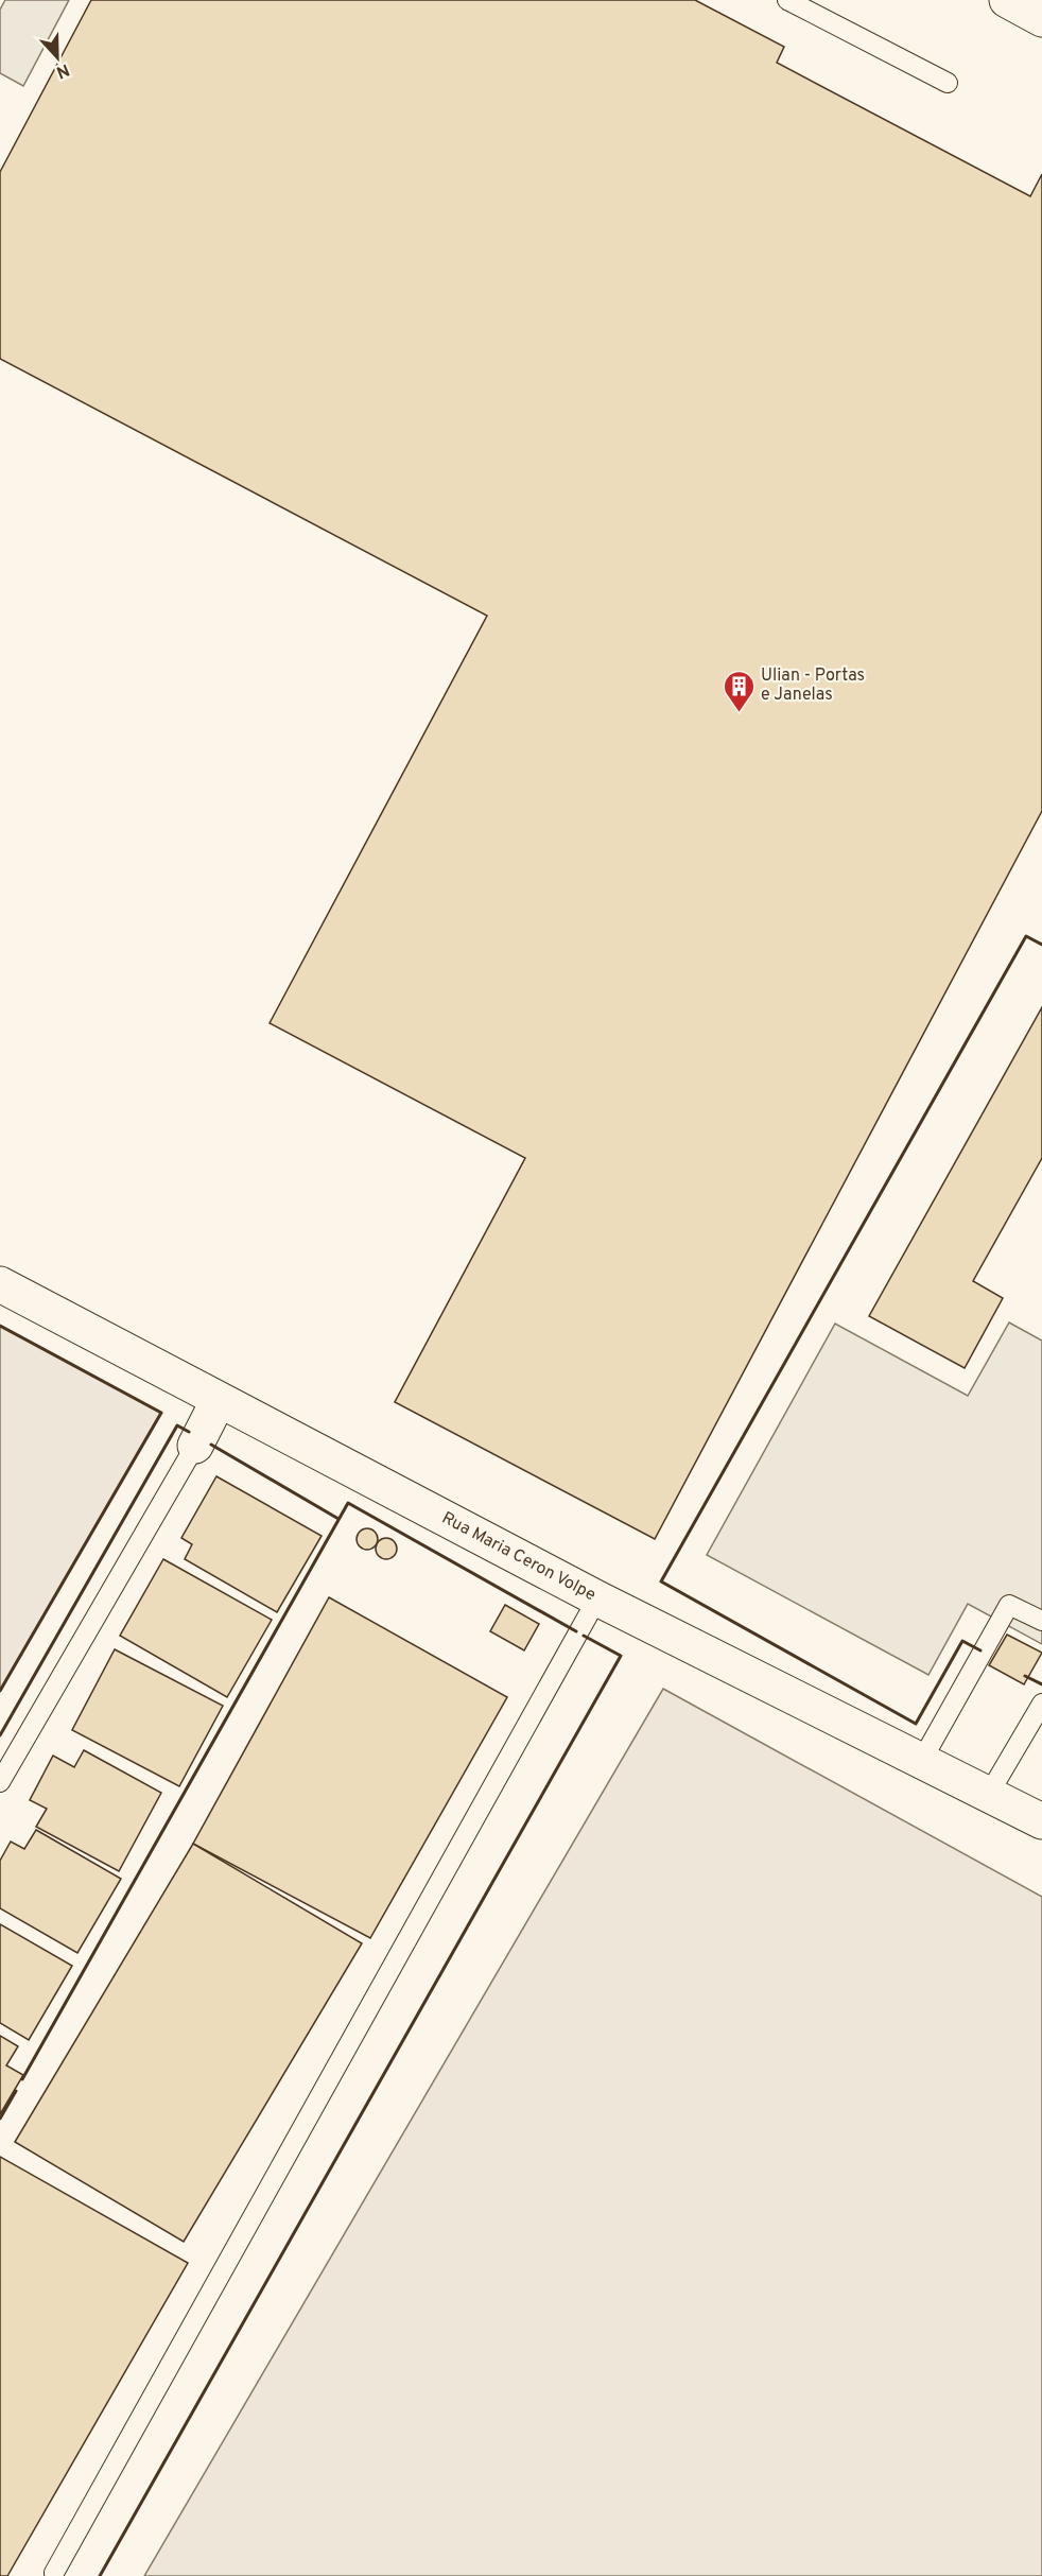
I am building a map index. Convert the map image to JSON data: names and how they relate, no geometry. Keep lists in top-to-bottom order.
{
  "streets": {
    "street": ["Rua Maria Ceron Volpe"]
  },
  "places": {
    "building": ["Ulian - Portas e Janelas"]
  },
  "north": "bottom"
}
